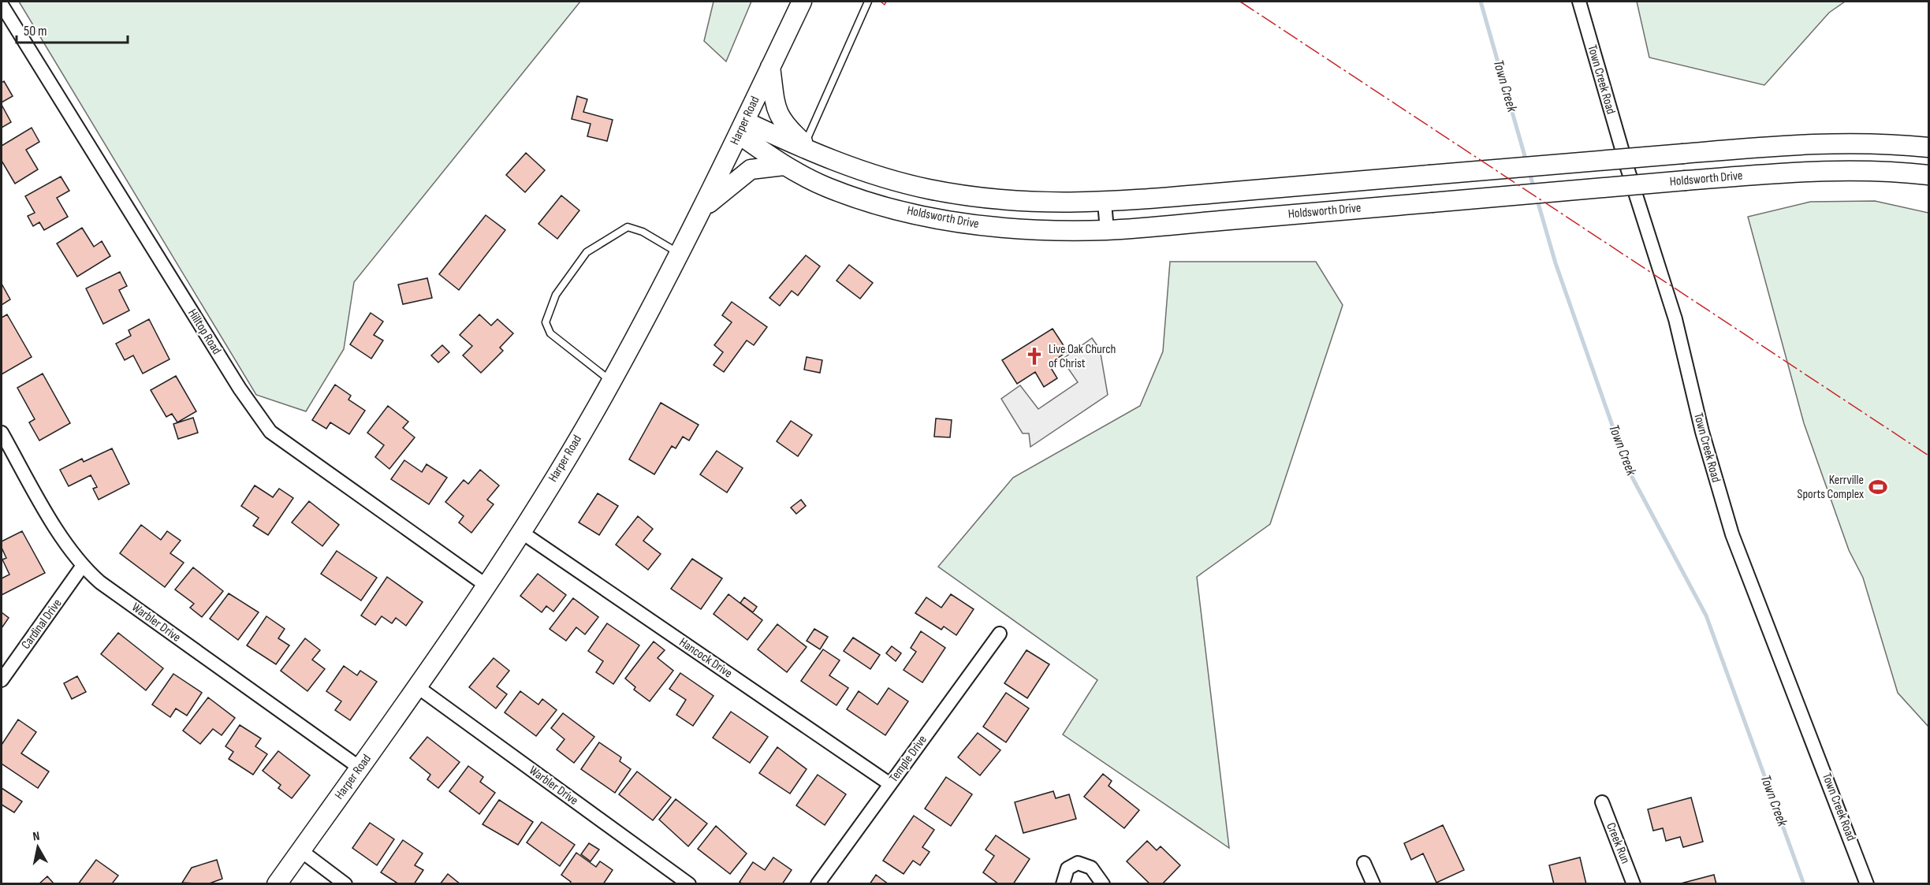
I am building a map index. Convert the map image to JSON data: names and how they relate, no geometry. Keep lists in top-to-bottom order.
{
  "streets": {
    "main road": ["Harper Road", "Holdsworth Drive"],
    "street": [
      "Town Creek Road",
      "Hilltop Road",
      "Warbler Drive",
      "Cardinal Drive",
      "Hancock Drive",
      "Temple Drive",
      "Creek Run"
    ]
  },
  "crossings": [
    ["Harper Road", "Holdsworth Drive"],
    ["Harper Road", "Hilltop Road"],
    ["Harper Road", "Warbler Drive"],
    ["Harper Road", "Hancock Drive"],
    ["Warbler Drive", "Cardinal Drive"],
    ["Hancock Drive", "Temple Drive"]
  ],
  "water": ["Town Creek"],
  "places": {
    "church": ["Live Oak Church of Christ"],
    "sports": ["Kerrville Sports Complex"]
  },
  "scale_bar": "50 m",
  "north": "top"
}
